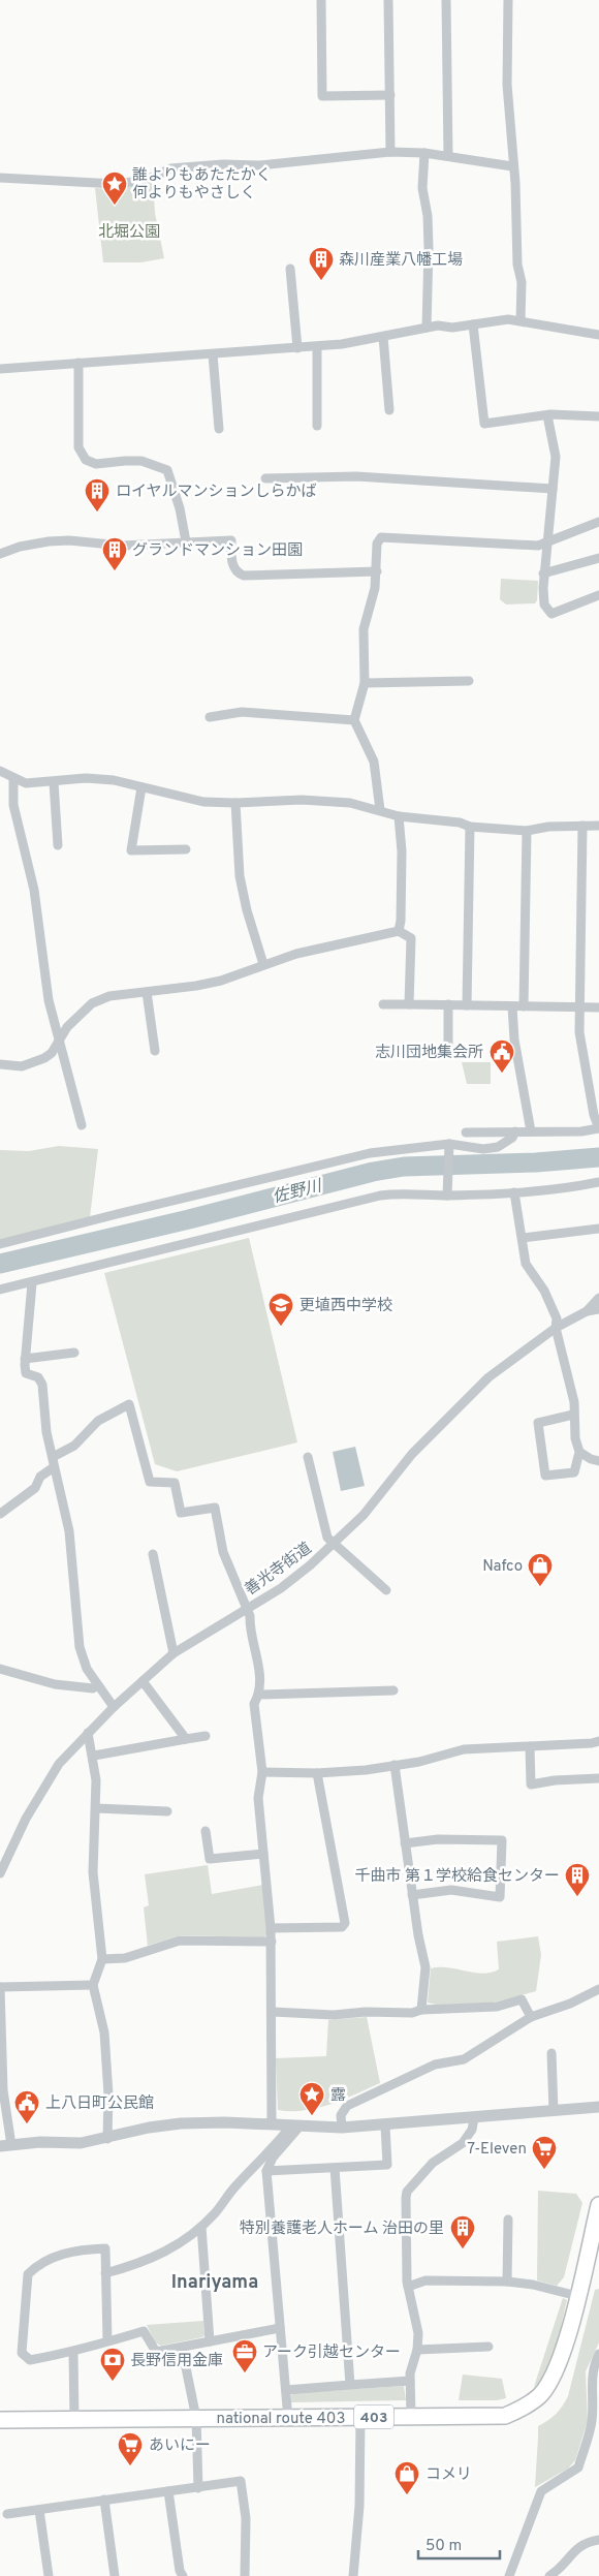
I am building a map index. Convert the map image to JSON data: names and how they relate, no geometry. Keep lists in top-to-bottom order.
{
  "streets": {
    "highway": ["403", "national route 403"],
    "street": ["善光寺街道"]
  },
  "districts": ["Inariyama"],
  "water": ["佐野川"],
  "parks": ["北堀公園"],
  "places": {
    "place": ["誰よりもあたたかく 何よりもやさしく", "露"],
    "building": [
      "森川産業八幡工場",
      "ロイヤルマンションしらかば",
      "グランドマンション田園",
      "千曲市 第１学校給食センター",
      "特別養護老人ホーム 治田の里"
    ],
    "public building": ["志川団地集会所", "上八日町公民館"],
    "school or university": ["更埴西中学校"],
    "shop": ["Nafco", "コメリ"],
    "supermarket": ["7-Eleven", "あいにー"],
    "office": ["アーク引越センター"],
    "bank": ["長野信用金庫"]
  },
  "scale_bar": "50 m"
}
